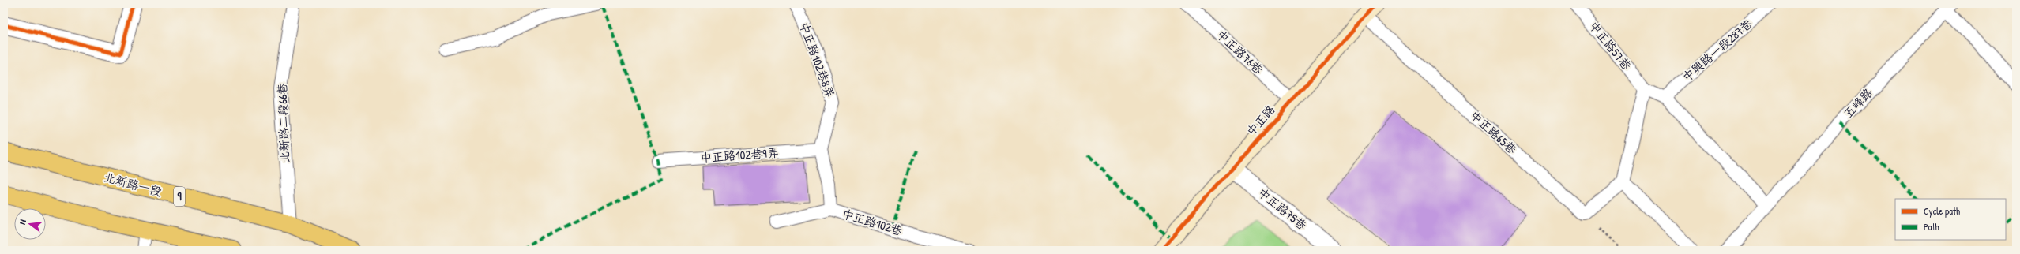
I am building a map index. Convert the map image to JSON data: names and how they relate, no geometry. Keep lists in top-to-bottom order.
{
  "streets": {
    "main road": ["北新路一段", "9"],
    "street": ["中正路", "中正路75巷"],
    "lane": [
      "中正路57巷",
      "中興路一段287巷",
      "中正路76巷",
      "中正路102巷8弄",
      "五峰路",
      "北新路二段66巷",
      "中正路65巷",
      "中正路102巷9弄",
      "中正路102巷"
    ]
  },
  "crossings": [
    ["中正路76巷", "中正路"],
    ["中正路102巷8弄", "中正路102巷9弄"],
    ["中正路102巷8弄", "中正路102巷"],
    ["中正路", "中正路65巷"],
    ["中正路", "中正路75巷"],
    ["北新路二段66巷", "北新路一段"]
  ],
  "legend": ["Cycle path", "Path"],
  "north": "left"
}
